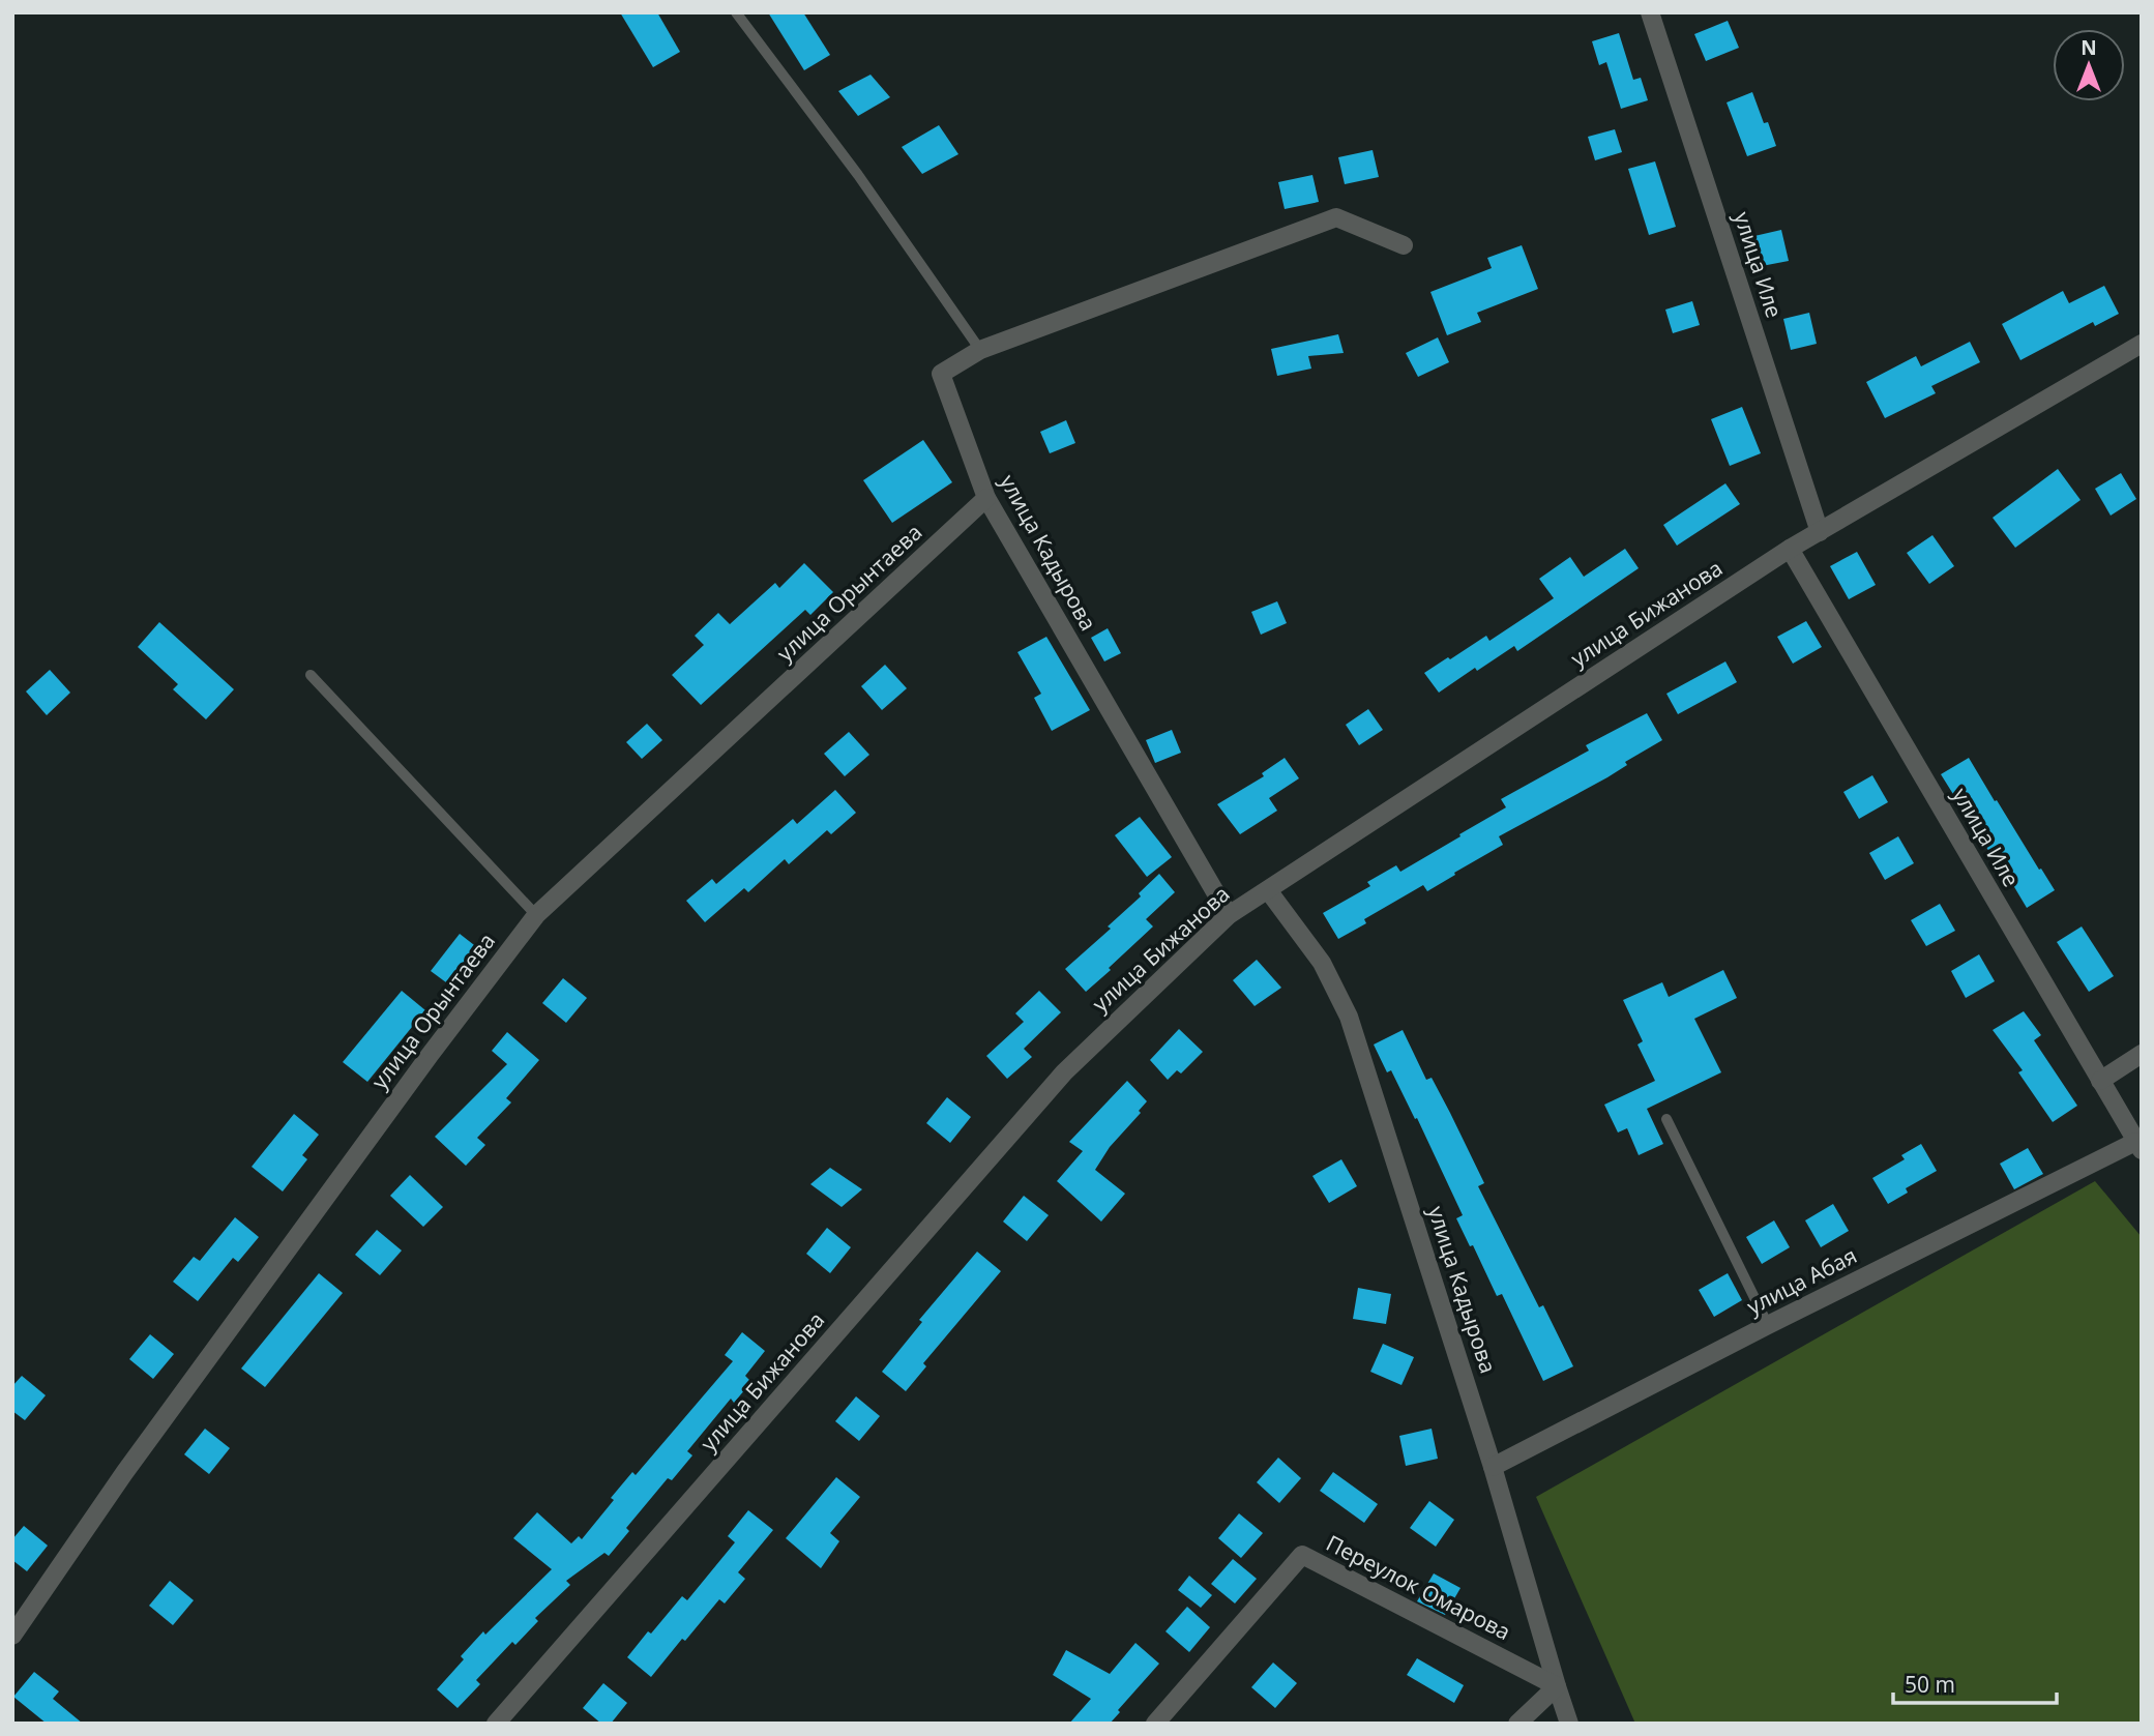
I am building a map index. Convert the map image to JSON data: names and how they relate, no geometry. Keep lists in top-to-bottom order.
{
  "streets": {
    "street": [
      "улица Иле",
      "улица Кадырова",
      "улица Орынтаева",
      "улица Бижанова",
      "улица Абая",
      "Переулок Омарова"
    ]
  },
  "crossings": [
    ["улица Иле", "улица Бижанова"],
    ["улица Иле", "улица Абая"],
    ["улица Кадырова", "улица Орынтаева"],
    ["улица Кадырова", "улица Бижанова"],
    ["улица Кадырова", "улица Абая"],
    ["улица Кадырова", "Переулок Омарова"]
  ],
  "scale_bar": "50 m",
  "north": "top"
}
